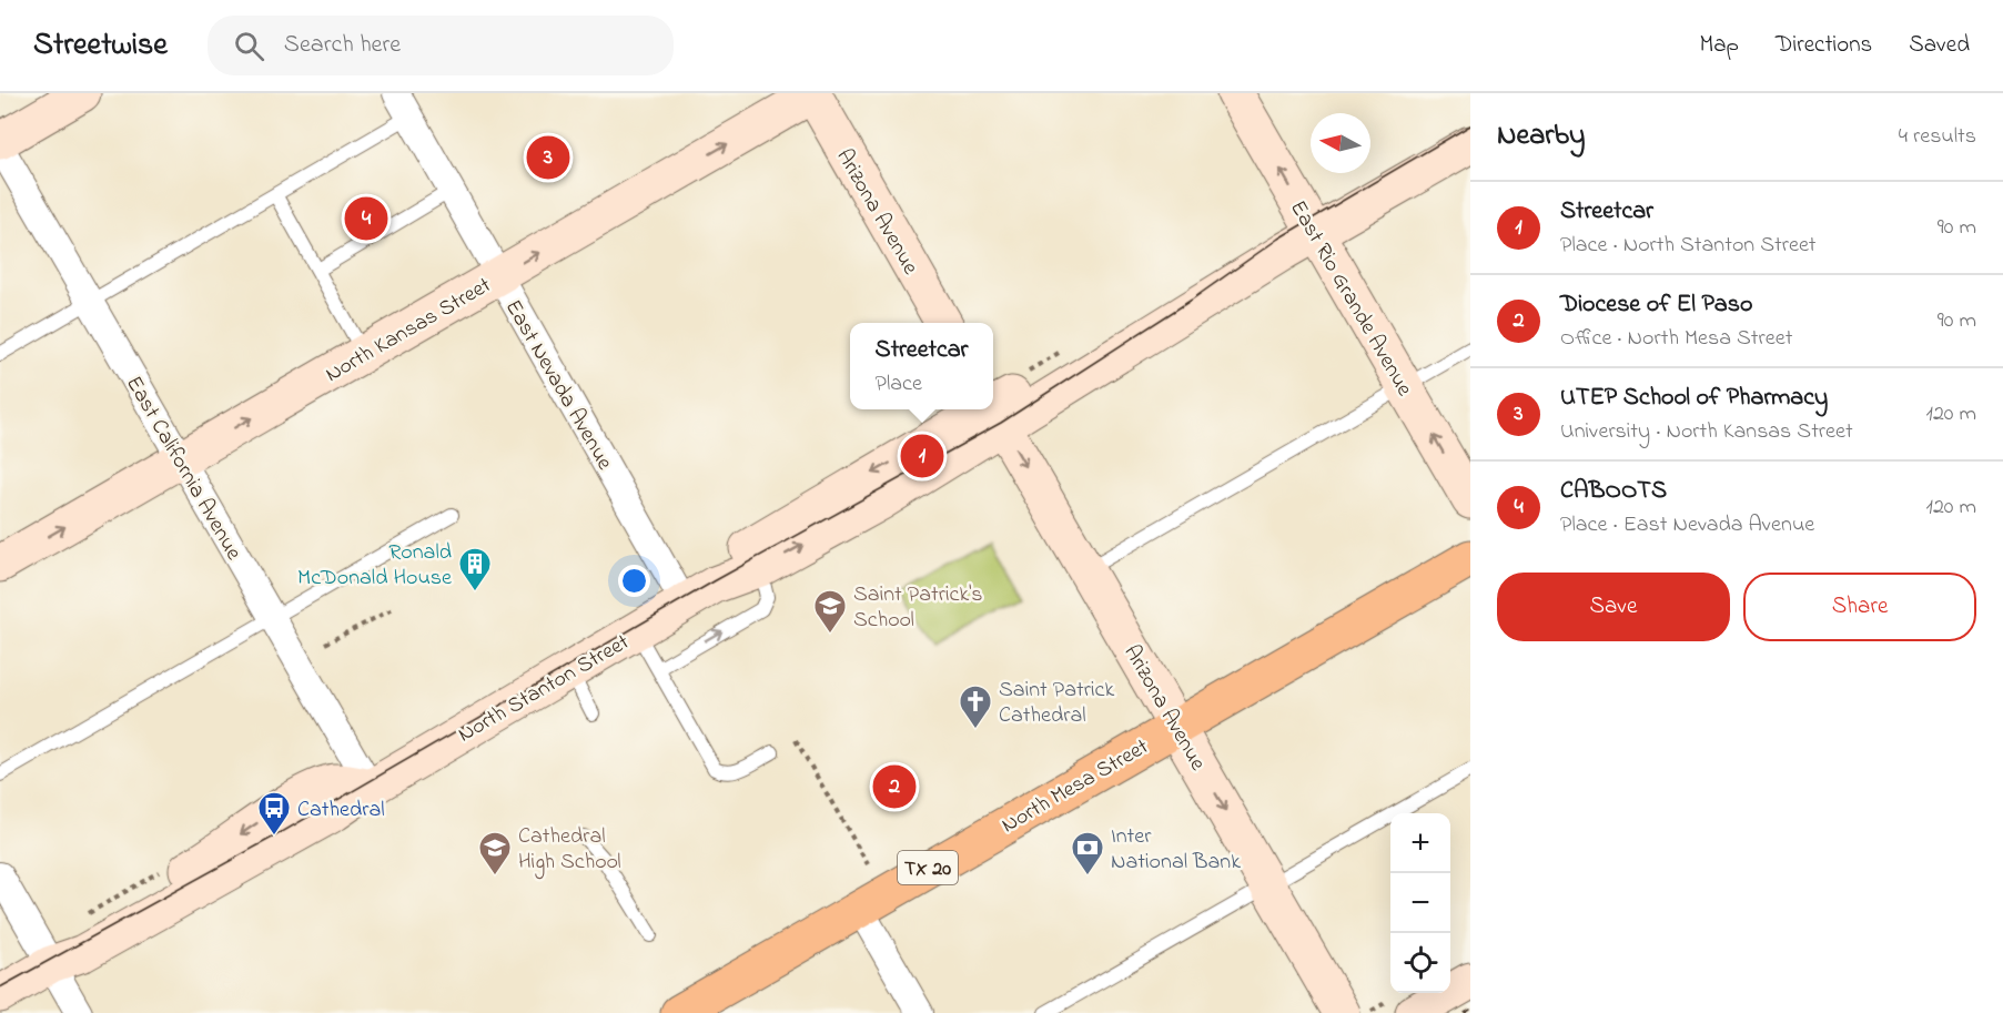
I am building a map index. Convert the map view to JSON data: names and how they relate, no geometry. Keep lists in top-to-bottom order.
{
  "streets": {
    "main road": ["North Mesa Street", "TX 20"],
    "street": [
      "Arizona Avenue",
      "East Rio Grande Avenue",
      "North Kansas Street",
      "East Nevada Avenue",
      "East California Avenue",
      "North Stanton Street"
    ]
  },
  "crossings": [
    ["Arizona Avenue", "North Kansas Street"],
    ["Arizona Avenue", "North Stanton Street"],
    ["Arizona Avenue", "North Mesa Street"],
    ["East Rio Grande Avenue", "North Stanton Street"],
    ["North Kansas Street", "East Nevada Avenue"],
    ["North Kansas Street", "East California Avenue"],
    ["East Nevada Avenue", "North Stanton Street"],
    ["East California Avenue", "North Stanton Street"]
  ],
  "one_way": ["Arizona Avenue", "East Rio Grande Avenue", "North Kansas Street"],
  "places": {
    "building": ["Ronald McDonald House"],
    "school or university": ["Saint Patrick's School", "Cathedral High School"],
    "church": ["Saint Patrick Cathedral"],
    "bus stop": ["Cathedral"],
    "bank": ["Inter National Bank"]
  },
  "north": "left",
  "page": {
    "header": "Streetwise",
    "search": "Search here",
    "nav": ["Map", "Directions", "Saved"],
    "heading": ["Nearby", "4 results"],
    "pins": [
      "3",
      "4",
      "1",
      "2"
    ],
    "list": [
      {
        "mark": "1",
        "name": "Streetcar",
        "note": "Place · North Stanton Street",
        "value": "90 m"
      },
      {
        "mark": "2",
        "name": "Diocese of El Paso",
        "note": "Office · North Mesa Street",
        "value": "90 m"
      },
      {
        "mark": "3",
        "name": "UTEP School of Pharmacy",
        "note": "University · North Kansas Street",
        "value": "120 m"
      },
      {
        "mark": "4",
        "name": "CABOOTS",
        "note": "Place · East Nevada Avenue",
        "value": "120 m"
      }
    ],
    "popup": ["Streetcar", "Place"],
    "buttons": ["Save", "Share"],
    "map_buttons": ["+", "−"]
  }
}
